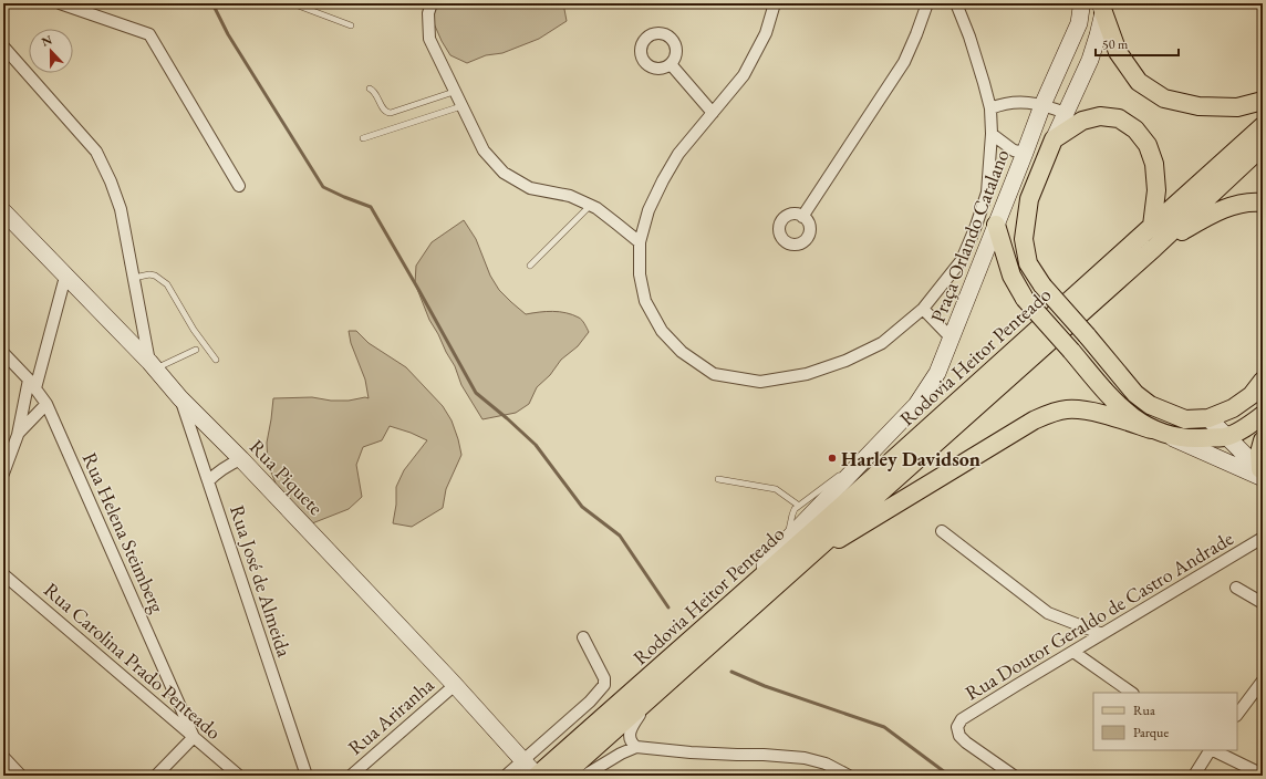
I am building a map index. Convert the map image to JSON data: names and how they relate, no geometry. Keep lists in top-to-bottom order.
{
  "streets": {
    "main road": ["Rodovia Heitor Penteado"],
    "street": [
      "Praça Orlando Catalano",
      "Rua Piquete",
      "Rua Helena Steimberg",
      "Rua José de Almeida",
      "Rua Doutor Geraldo de Castro Andrade",
      "Rua Carolina Prado Penteado",
      "Rua Ariranha"
    ]
  },
  "crossings": [
    ["Rodovia Heitor Penteado", "Rua Piquete"],
    ["Rua Piquete", "Rua José de Almeida"],
    ["Rua Piquete", "Rua Ariranha"],
    ["Rua Helena Steimberg", "Rua Carolina Prado Penteado"]
  ],
  "places": ["Harley Davidson"],
  "legend": ["Rua", "Parque"],
  "scale_bar": "50 m",
  "north": "top"
}
